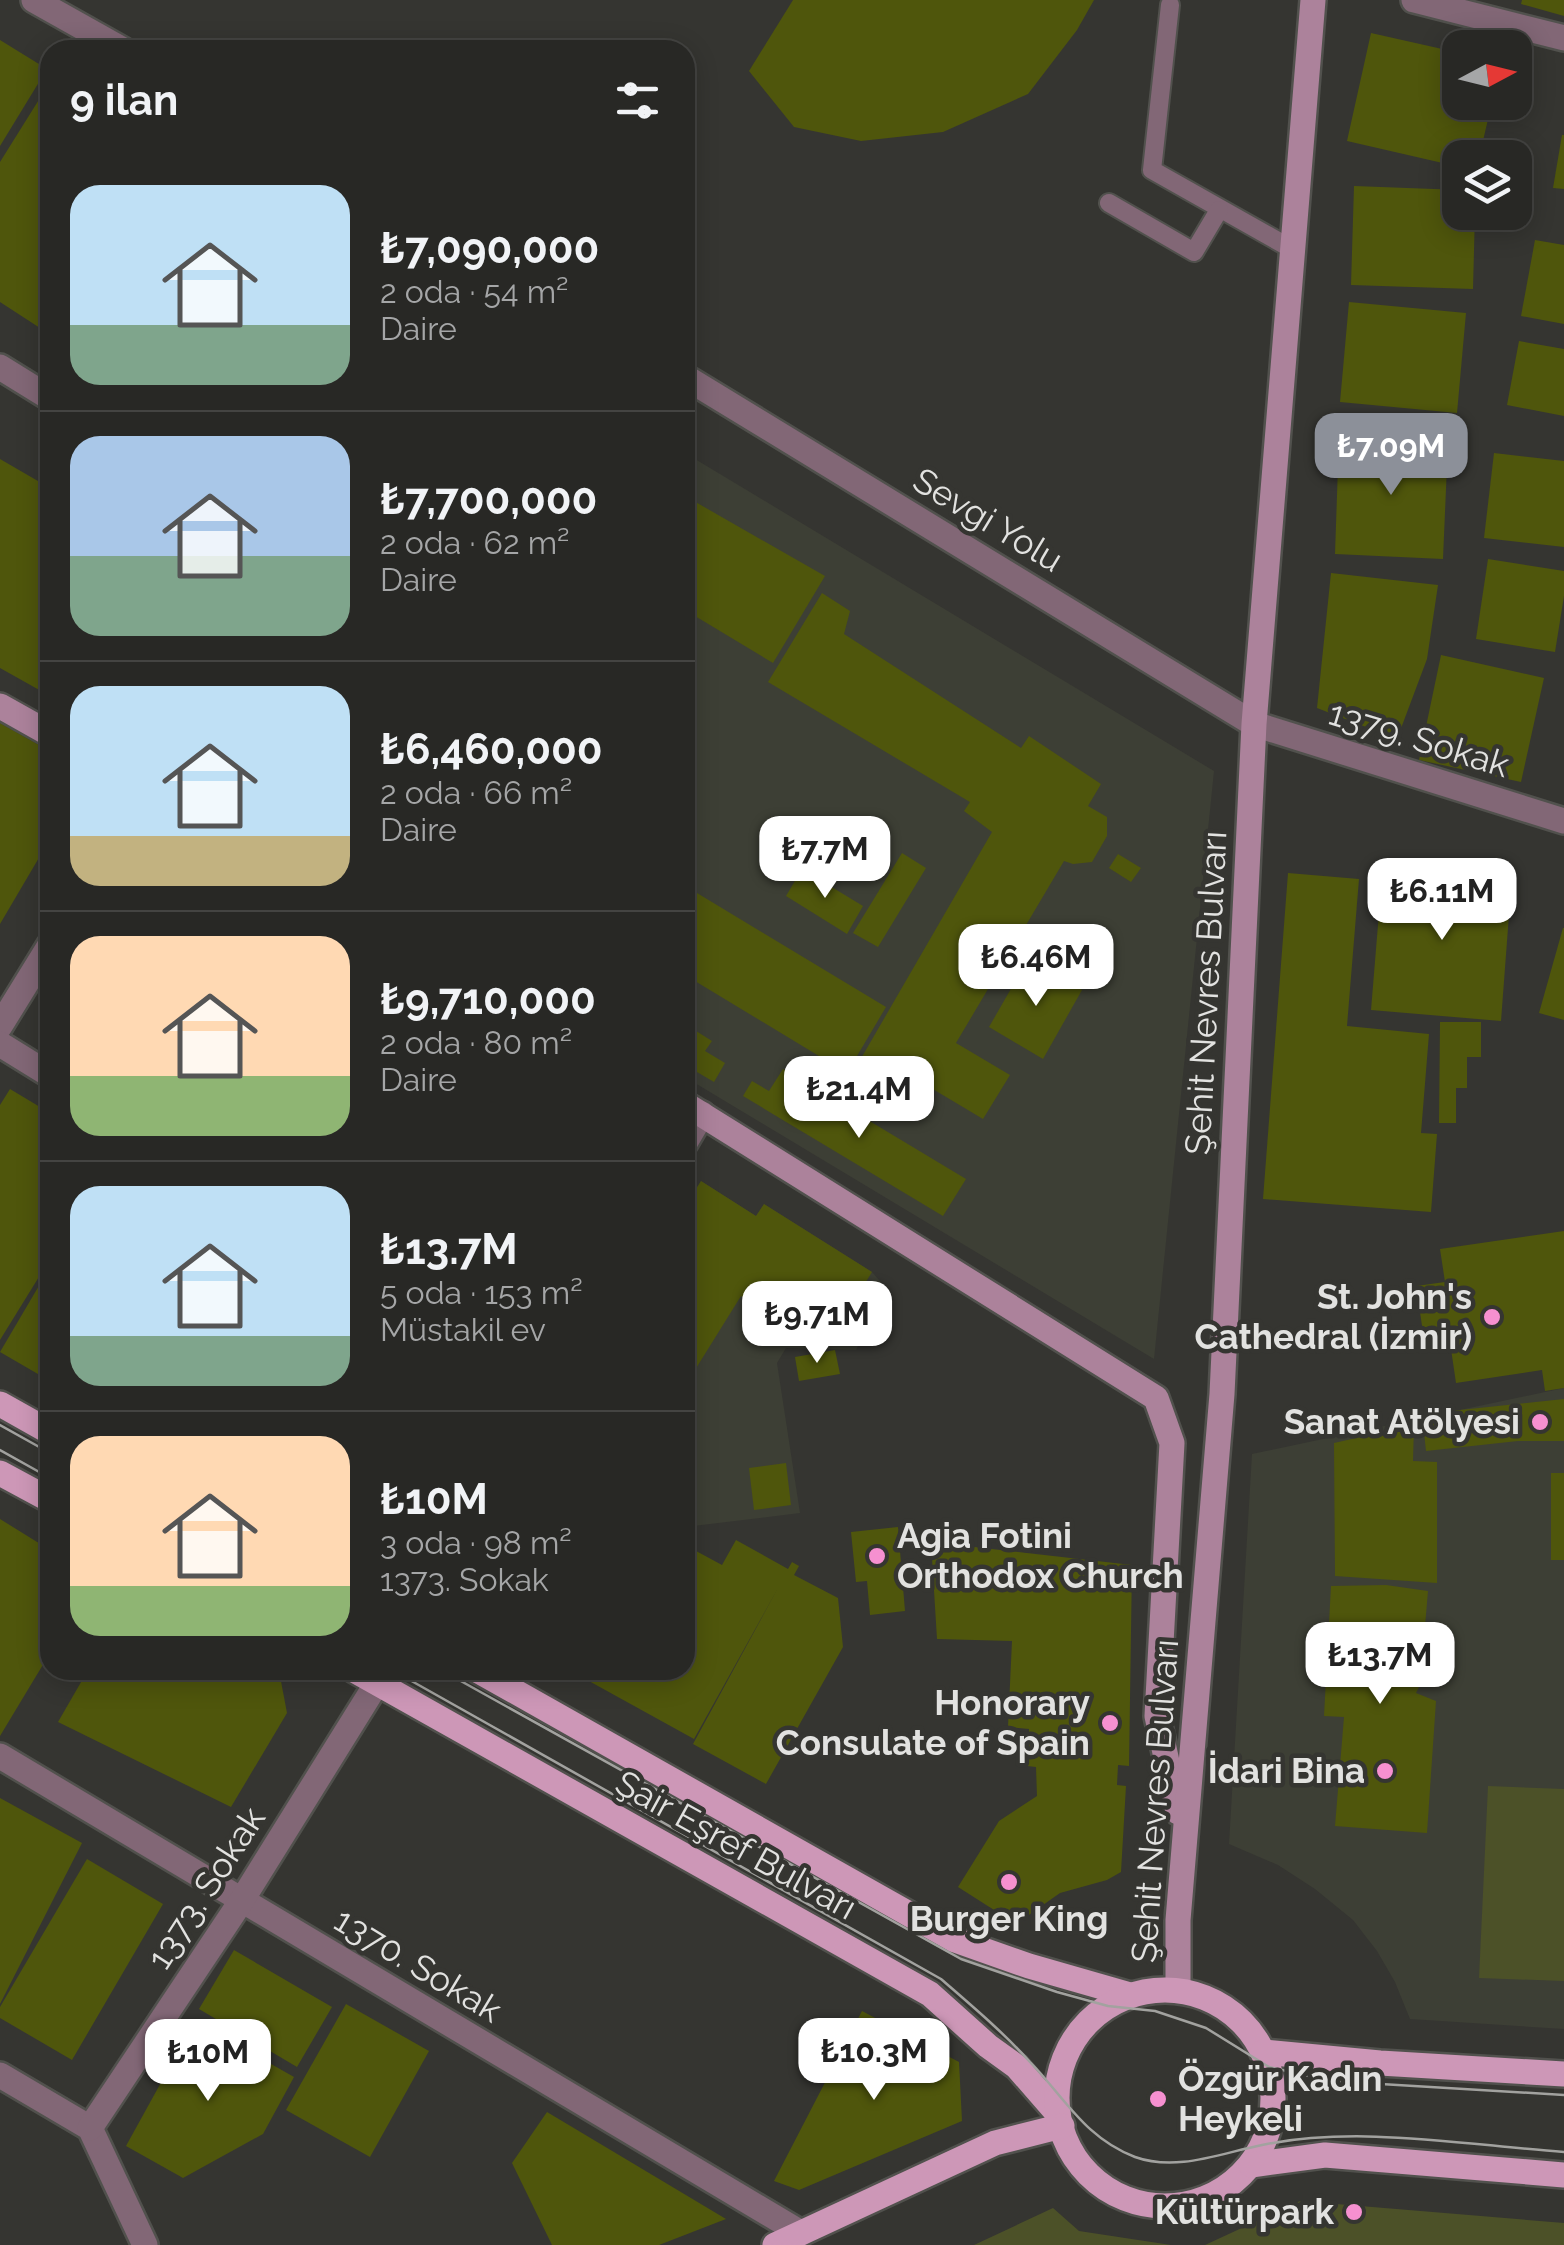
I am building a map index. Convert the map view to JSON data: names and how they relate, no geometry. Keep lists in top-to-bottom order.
{
  "streets": {
    "main road": ["Şair Eşref Bulvarı"],
    "street": [
      "Sevgi Yolu",
      "1379. Sokak",
      "Şehit Nevres Bulvarı",
      "1373. Sokak",
      "1370. Sokak"
    ]
  },
  "crossings": [
    ["Sevgi Yolu", "1379. Sokak"],
    ["Sevgi Yolu", "Şehit Nevres Bulvarı"],
    ["1379. Sokak", "Şehit Nevres Bulvarı"],
    ["Şehit Nevres Bulvarı", "Şair Eşref Bulvarı"],
    ["Şair Eşref Bulvarı", "1373. Sokak"],
    ["1373. Sokak", "1370. Sokak"]
  ],
  "places": [
    "St. John's Cathedral (İzmir)",
    "Sanat Atölyesi",
    "Agia Fotini Orthodox Church",
    "Honorary Consulate of Spain",
    "İdari Bina",
    "Burger King",
    "Özgür Kadın Heykeli",
    "Kültürpark"
  ],
  "north": "right",
  "page": {
    "heading": "9 ilan",
    "list": [
      {
        "name": "₺7,090,000",
        "note": "2 oda · 54 m² · Daire"
      },
      {
        "name": "₺7,700,000",
        "note": "2 oda · 62 m² · Daire"
      },
      {
        "name": "₺6,460,000",
        "note": "2 oda · 66 m² · Daire"
      },
      {
        "name": "₺9,710,000",
        "note": "2 oda · 80 m² · Daire"
      },
      {
        "name": "₺13.7M",
        "note": "5 oda · 153 m² · Müstakil ev"
      },
      {
        "name": "₺10M",
        "note": "3 oda · 98 m² · 1373. Sokak"
      }
    ],
    "price": [
      "₺7.09M",
      "₺7.7M",
      "₺6.11M",
      "₺6.46M",
      "₺21.4M",
      "₺9.71M",
      "₺13.7M",
      "₺10.3M",
      "₺10M"
    ]
  }
}
